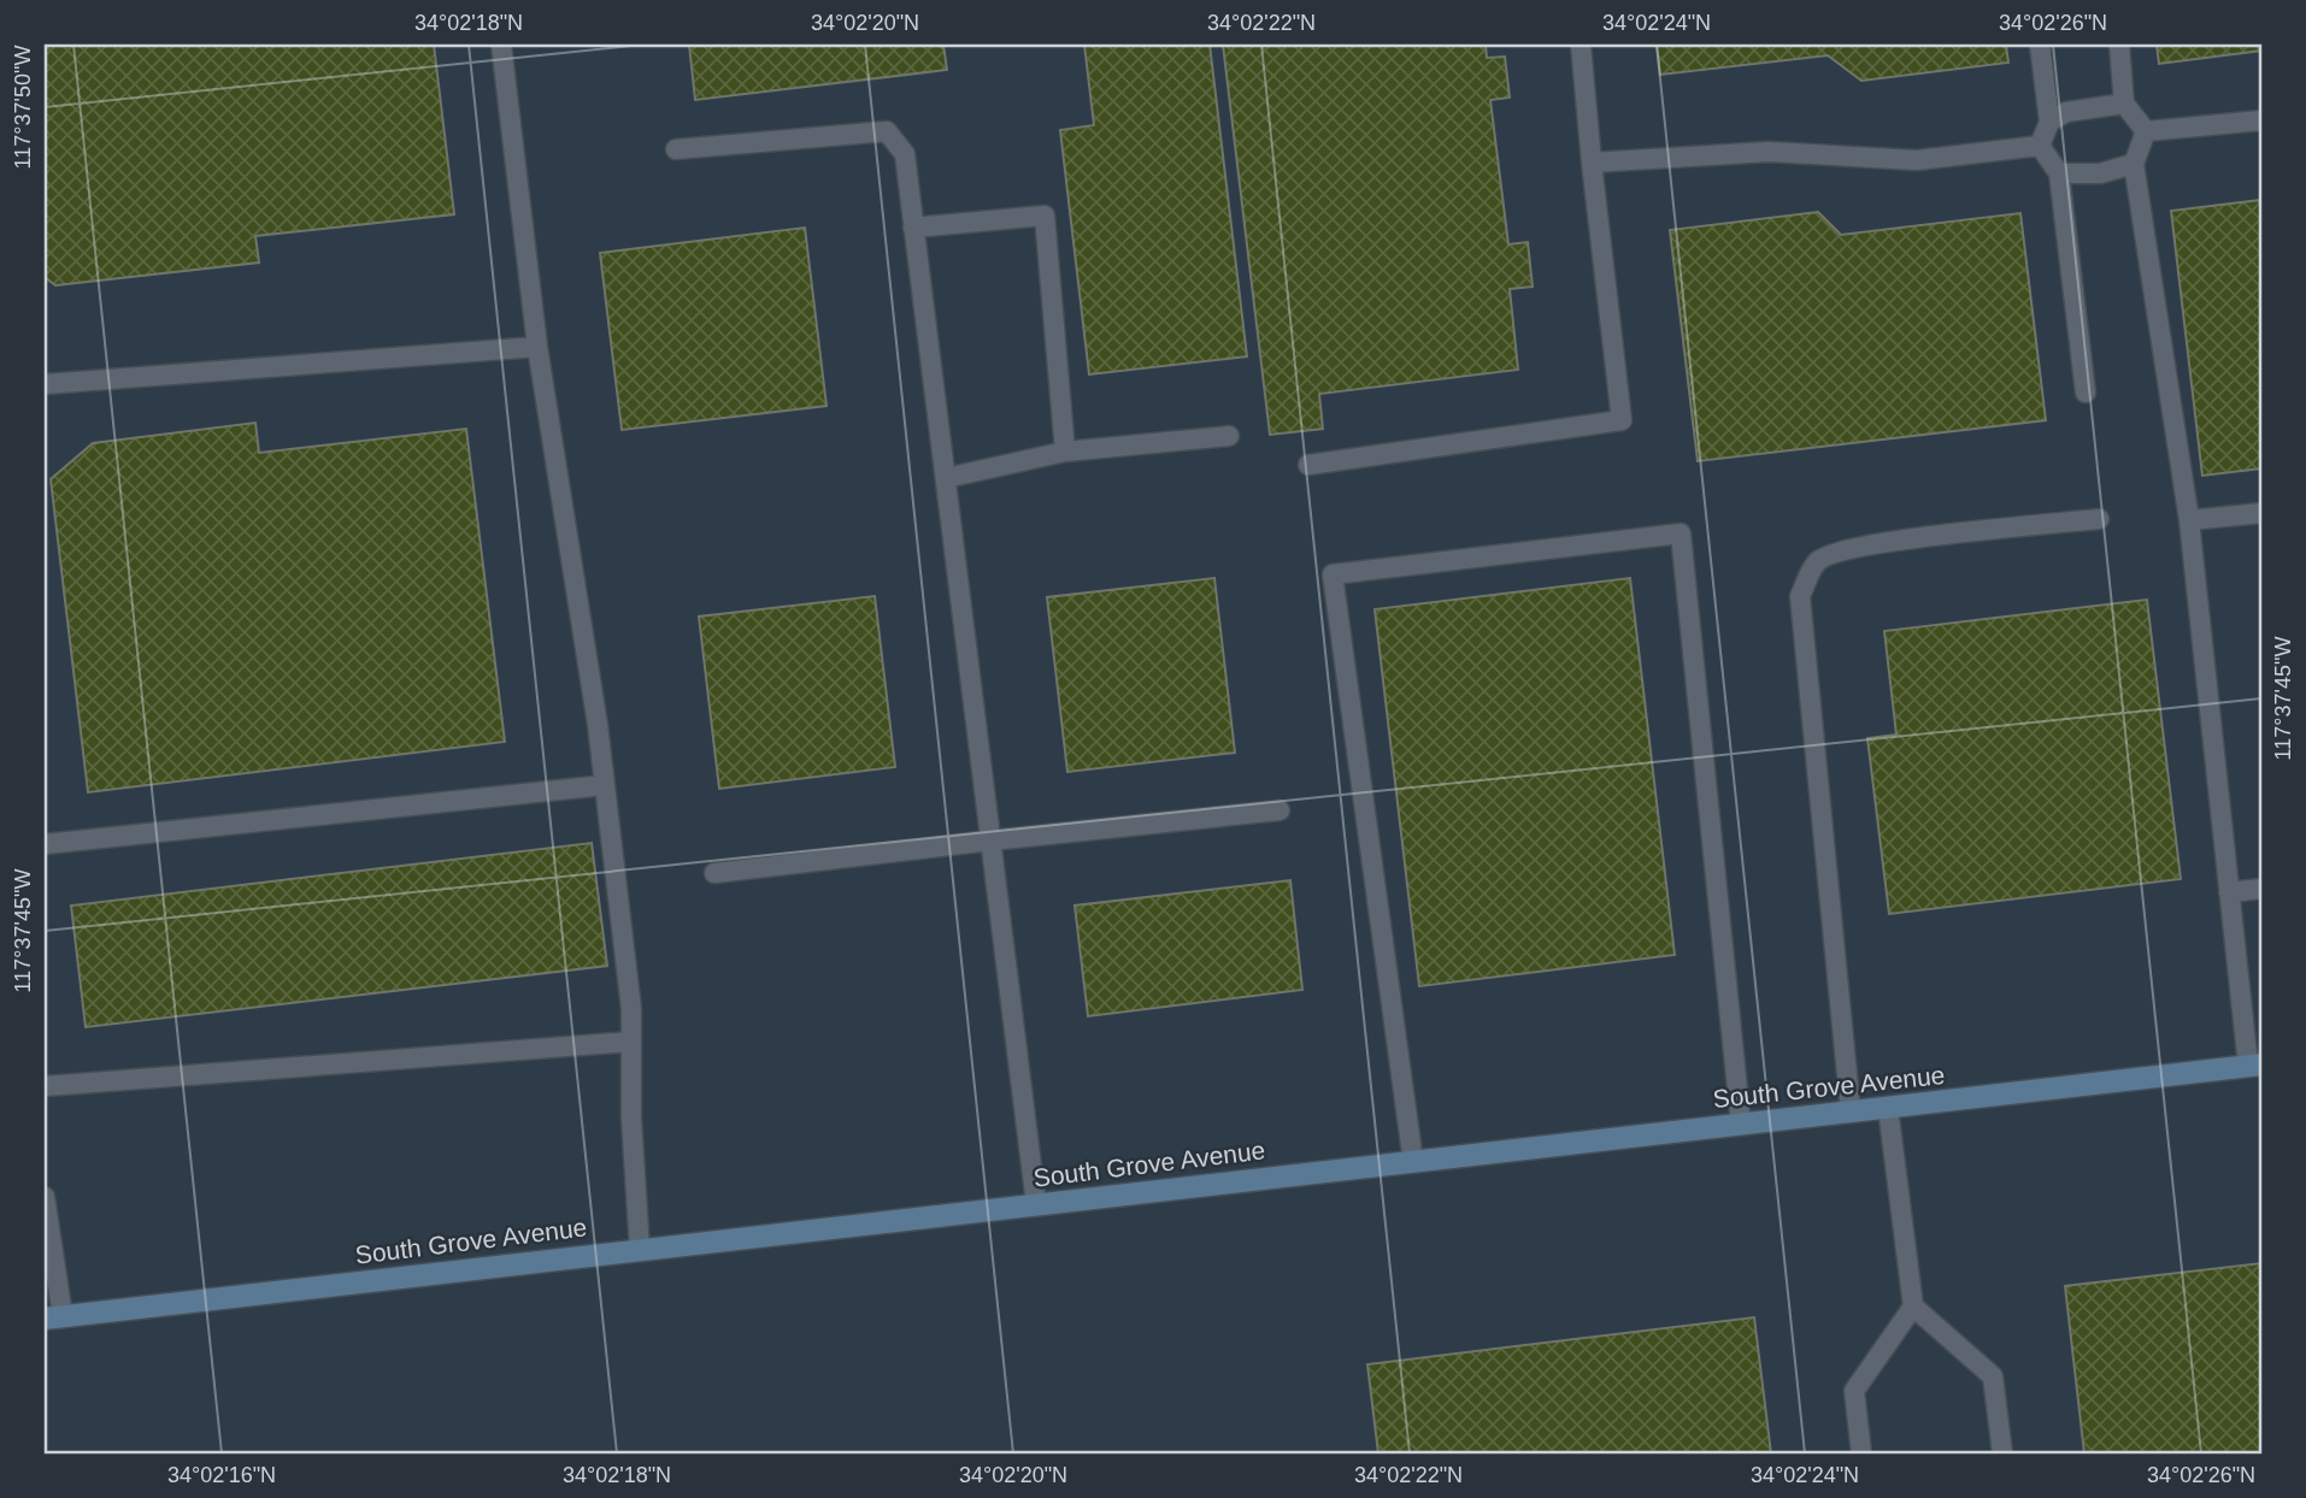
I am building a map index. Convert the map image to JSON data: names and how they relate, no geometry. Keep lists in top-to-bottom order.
{
  "streets": {
    "main road": ["South Grove Avenue"]
  },
  "coordinates": [
    "34°02'18\"N",
    "34°02'20\"N",
    "34°02'22\"N",
    "34°02'24\"N",
    "34°02'26\"N",
    "117°37'50\"W",
    "117°37'45\"W",
    "34°02'16\"N"
  ]
}
